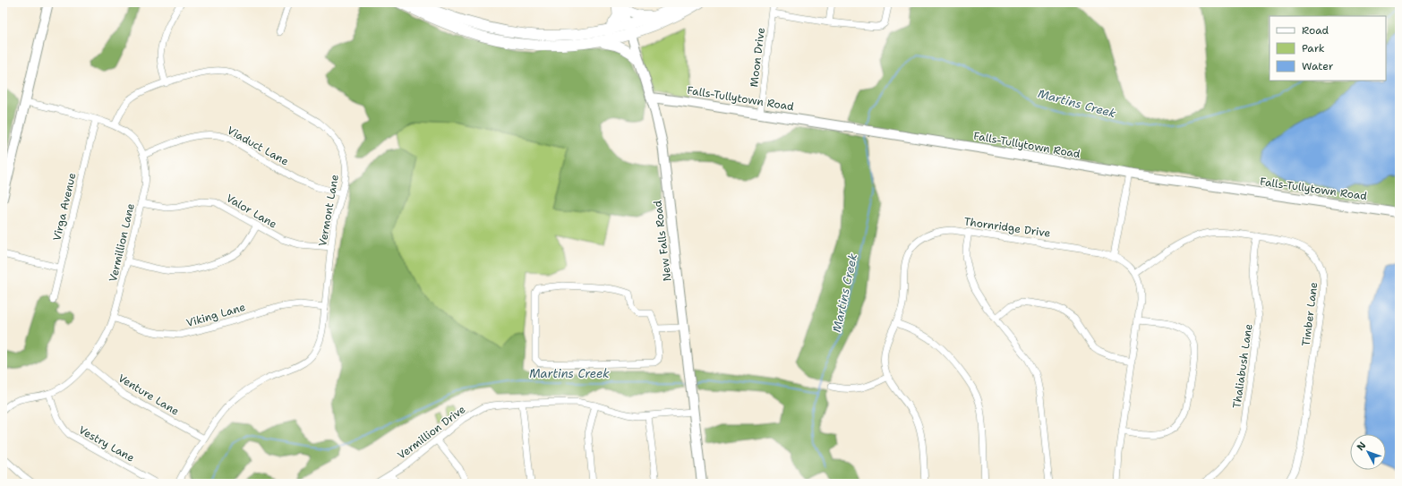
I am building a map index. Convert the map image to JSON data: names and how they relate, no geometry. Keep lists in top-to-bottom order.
{
  "streets": {
    "street": [
      "Moon Drive",
      "Falls-Tullytown Road",
      "Viaduct Lane",
      "Virga Avenue",
      "Vermont Lane",
      "Valor Lane",
      "Thornridge Drive",
      "New Falls Road",
      "Vermillion Lane",
      "Timber Lane",
      "Viking Lane",
      "Thaliabush Lane",
      "Venture Lane",
      "Vermillion Drive",
      "Vestry Lane"
    ]
  },
  "crossings": [
    ["Moon Drive", "Falls-Tullytown Road"],
    ["Falls-Tullytown Road", "New Falls Road"],
    ["Viaduct Lane", "Vermont Lane"],
    ["Viaduct Lane", "Vermillion Lane"],
    ["Virga Avenue", "Vermillion Lane"],
    ["Vermont Lane", "Valor Lane"],
    ["Vermont Lane", "Vermillion Lane"],
    ["Vermont Lane", "Viking Lane"],
    ["Vermont Lane", "Venture Lane"],
    ["Valor Lane", "Vermillion Lane"],
    ["Thornridge Drive", "Timber Lane"],
    ["New Falls Road", "Vermillion Drive"],
    ["Vermillion Lane", "Viking Lane"],
    ["Vermillion Lane", "Venture Lane"],
    ["Vermillion Lane", "Vestry Lane"],
    ["Timber Lane", "Thaliabush Lane"]
  ],
  "water": ["Martins Creek"],
  "legend": ["Road", "Park", "Water"],
  "north": "top left"
}
